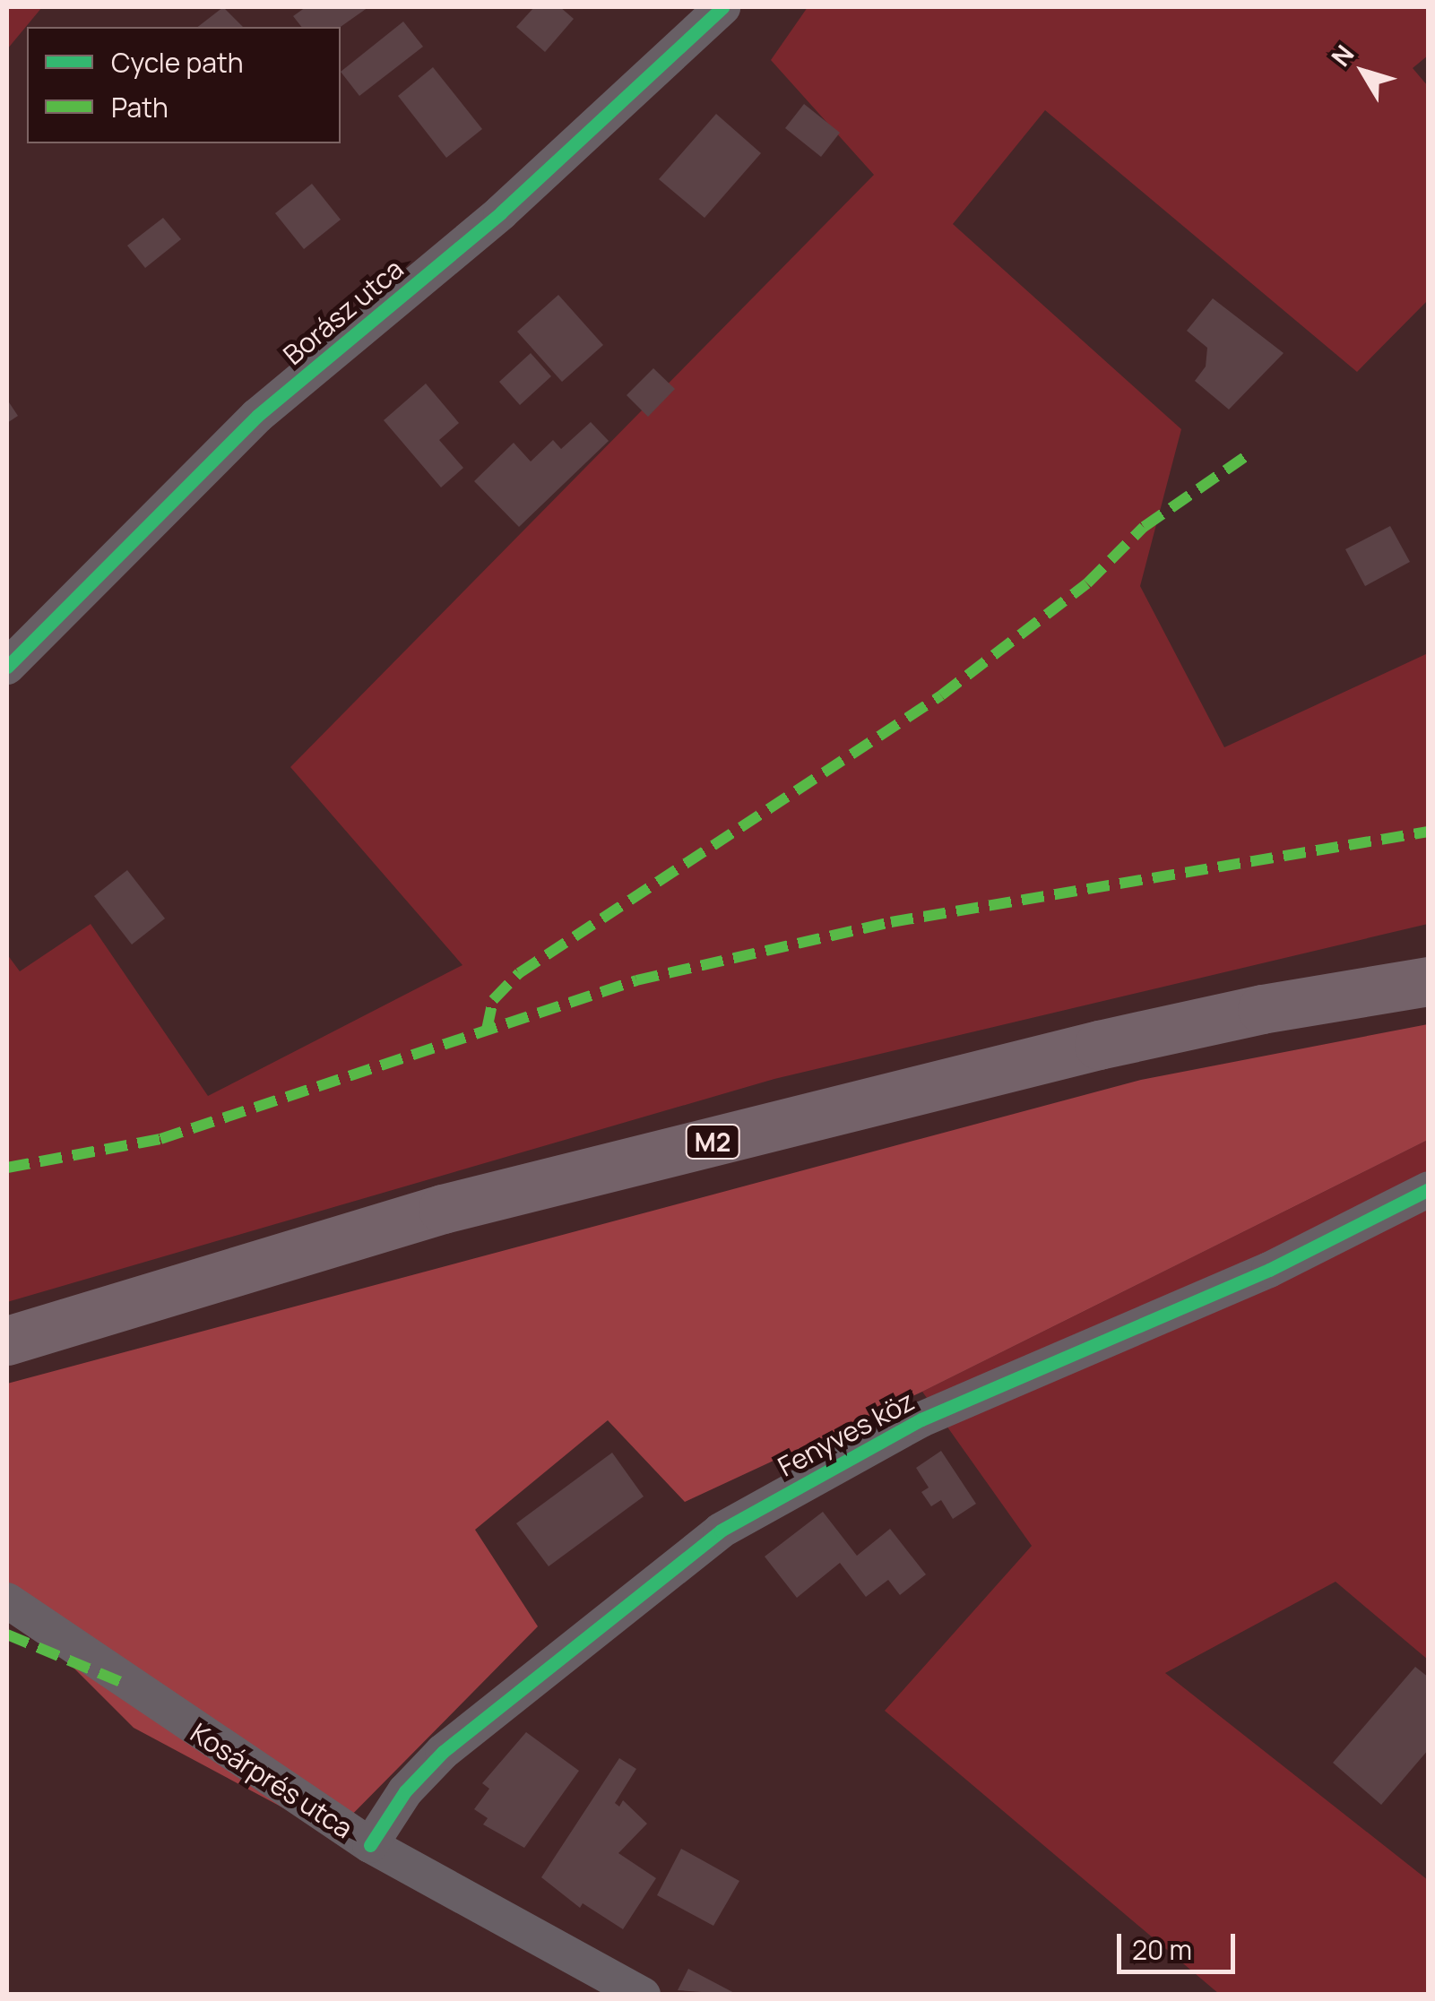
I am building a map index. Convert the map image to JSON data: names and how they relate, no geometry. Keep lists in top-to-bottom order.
{
  "streets": {
    "highway": ["M2"],
    "street": ["Borász utca", "Fenyves köz", "Kosárprés utca"]
  },
  "crossings": [
    ["Fenyves köz", "Kosárprés utca"]
  ],
  "legend": ["Cycle path", "Path"],
  "scale_bar": "20 m",
  "north": "top left"
}
